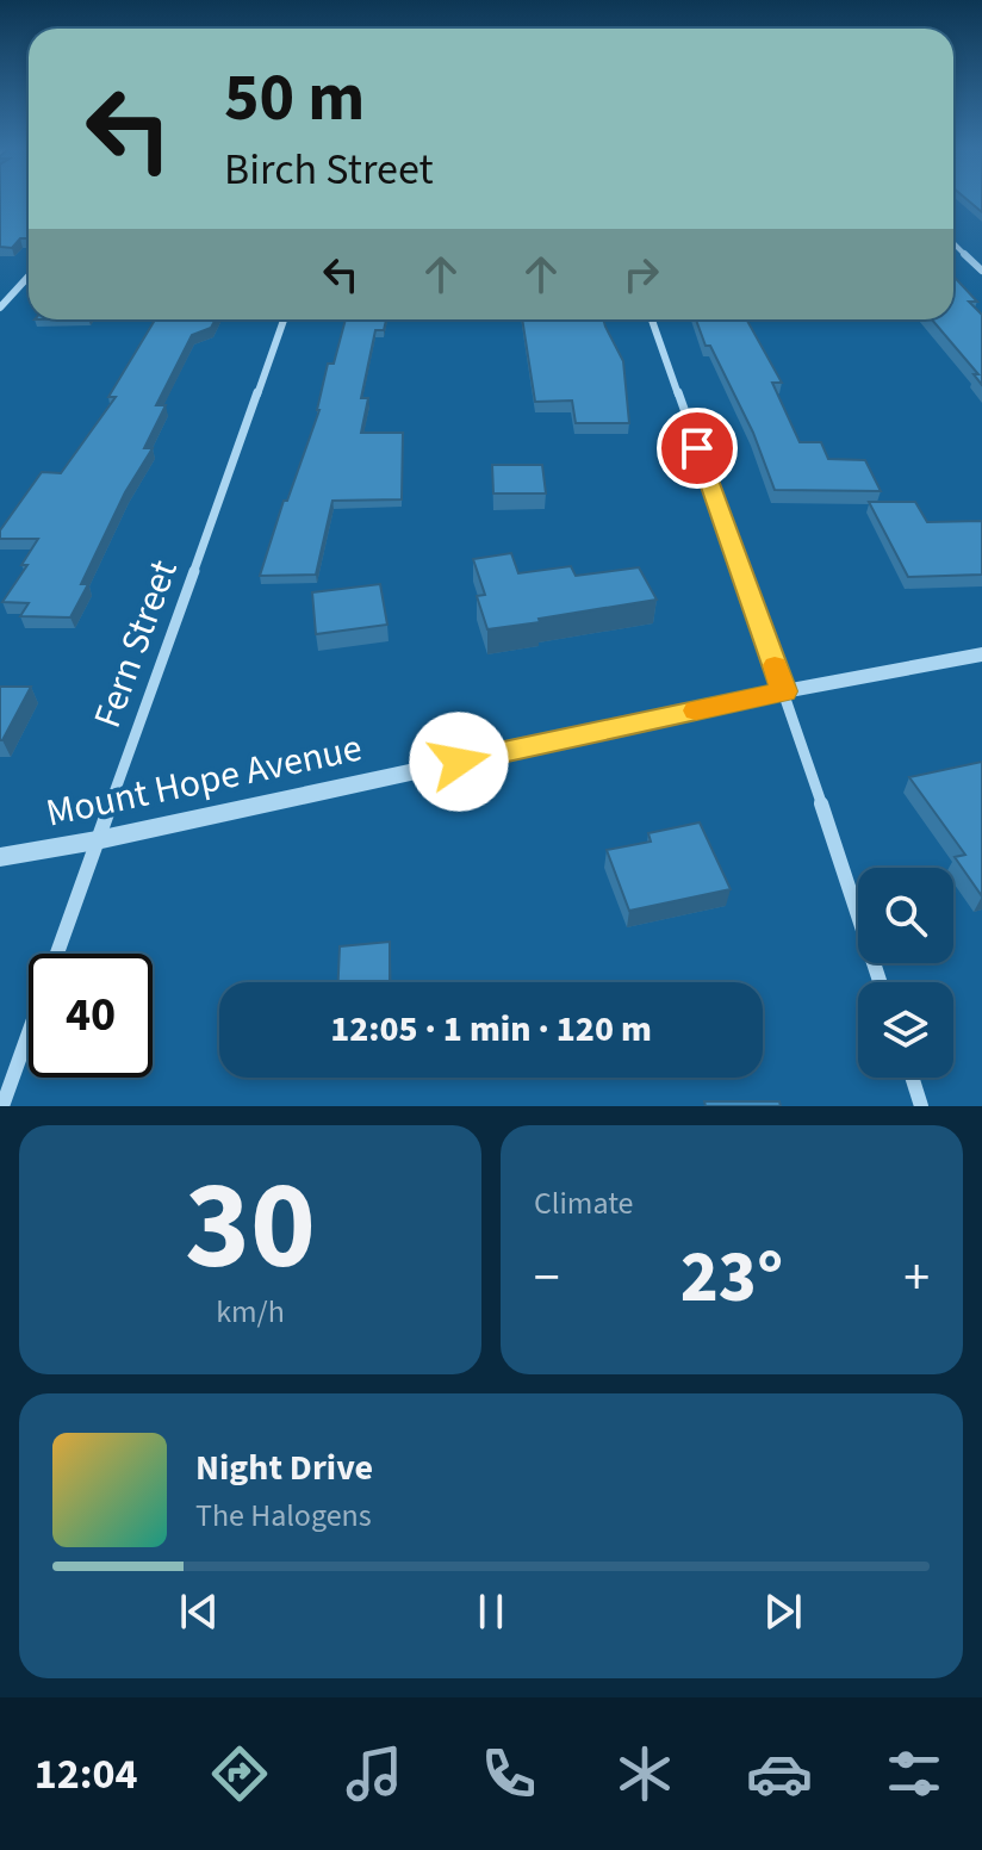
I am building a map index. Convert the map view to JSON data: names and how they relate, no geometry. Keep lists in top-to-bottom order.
{
  "streets": {
    "street": ["Fern Street", "Mount Hope Avenue"]
  },
  "crossings": [
    ["Fern Street", "Mount Hope Avenue"]
  ],
  "page": {
    "turn": ["50 m", "Birch Street"],
    "limit": "40",
    "trip": "12:05 · 1 min · 120 m",
    "tile": [
      ["30", "km/h"],
      "Climate"
    ],
    "heat": ["−", "23°", "+"],
    "song": ["Night Drive", "The Halogens"],
    "tabs": "12:04"
  }
}
